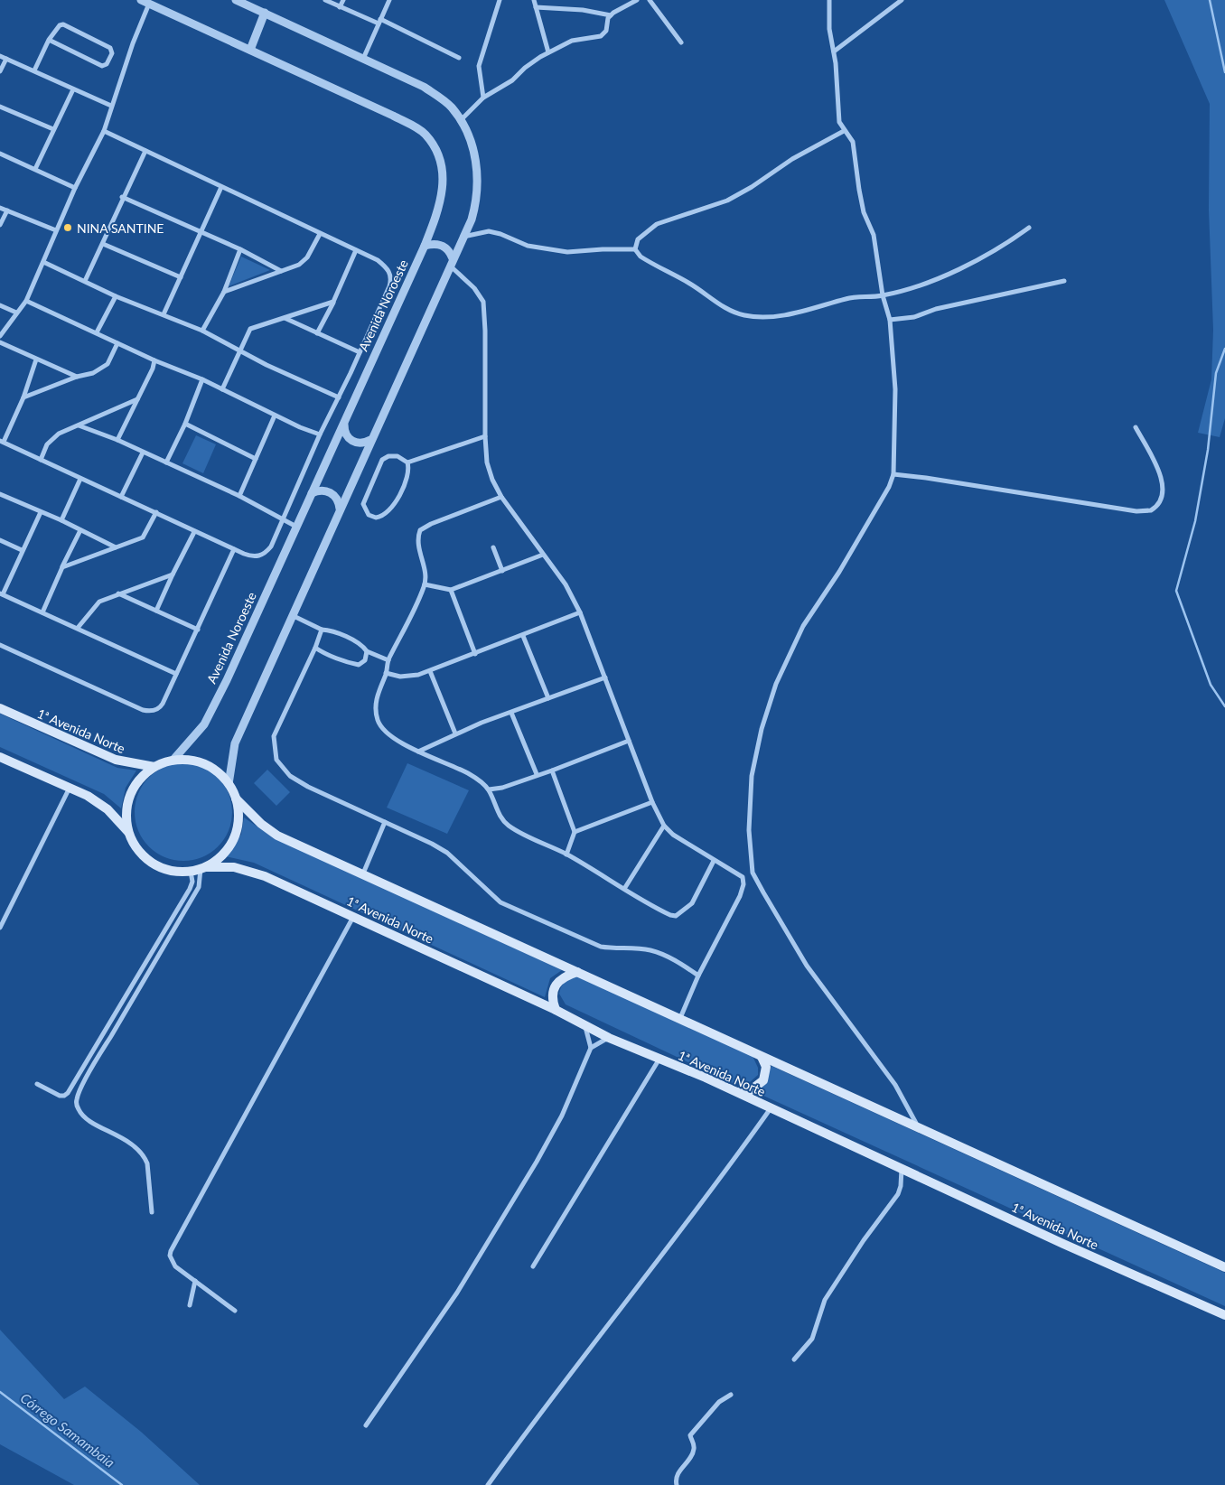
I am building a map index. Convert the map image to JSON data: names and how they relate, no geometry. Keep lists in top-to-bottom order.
{
  "streets": {
    "main road": ["1ᵃ Avenida Norte"],
    "street": ["Avenida Noroeste"]
  },
  "crossings": [
    ["Avenida Noroeste", "1ᵃ Avenida Norte"]
  ],
  "water": ["Córrego Samambaia"],
  "places": ["NINA SANTINE"]
}
